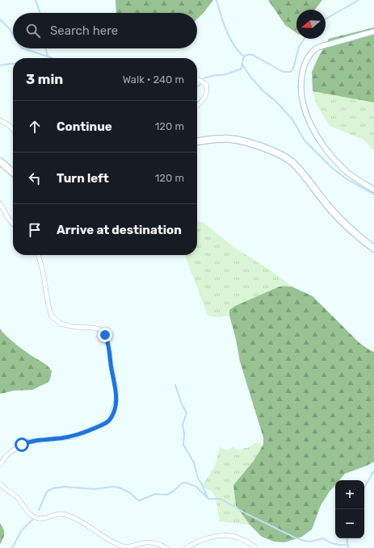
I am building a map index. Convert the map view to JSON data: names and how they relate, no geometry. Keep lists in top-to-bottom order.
{
  "north": "left",
  "page": {
    "search": "Search here",
    "heading": ["3 min", "Walk · 240 m"],
    "list": [
      ["Continue", "120 m"],
      ["Turn left", "120 m"],
      "Arrive at destination"
    ],
    "map_buttons": ["+", "−"]
  }
}
